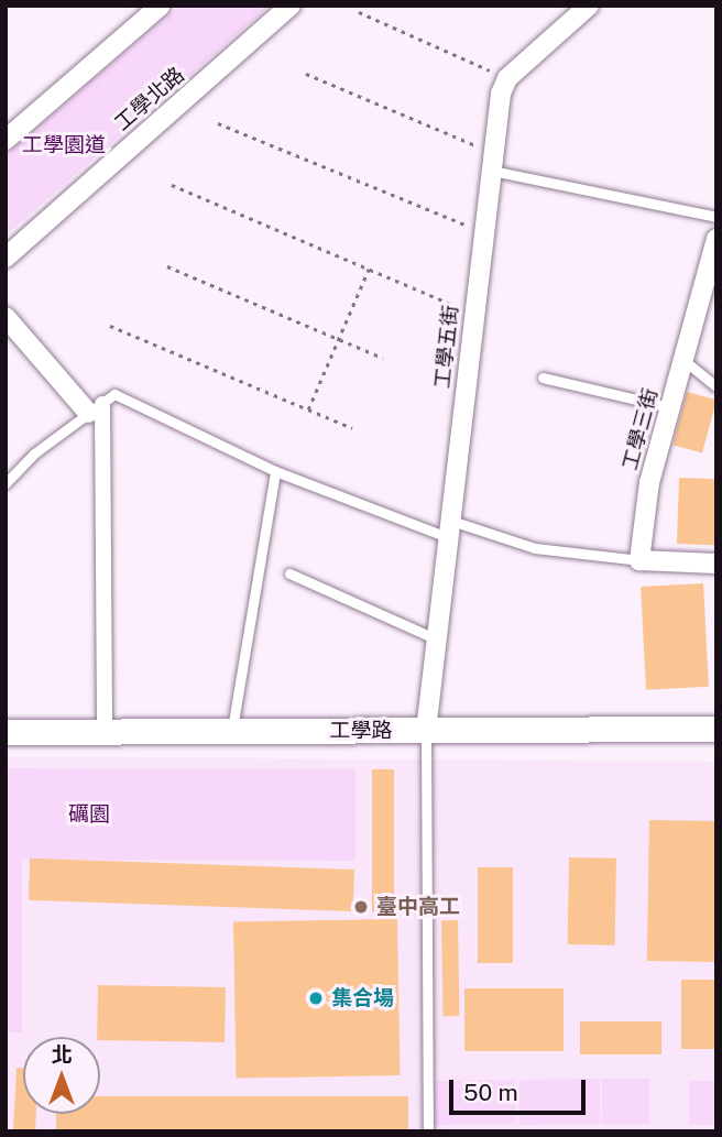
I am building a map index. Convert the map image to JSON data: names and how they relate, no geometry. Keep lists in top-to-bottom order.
{
  "streets": {
    "street": [
      "工學北路",
      "工學五街",
      "工學三街",
      "工學路"
    ]
  },
  "crossings": [
    ["工學五街", "工學路"]
  ],
  "parks": ["工學園道", "礪園"],
  "places": ["臺中高工", "集合場"],
  "scale_bar": "50 m",
  "north": "top"
}
